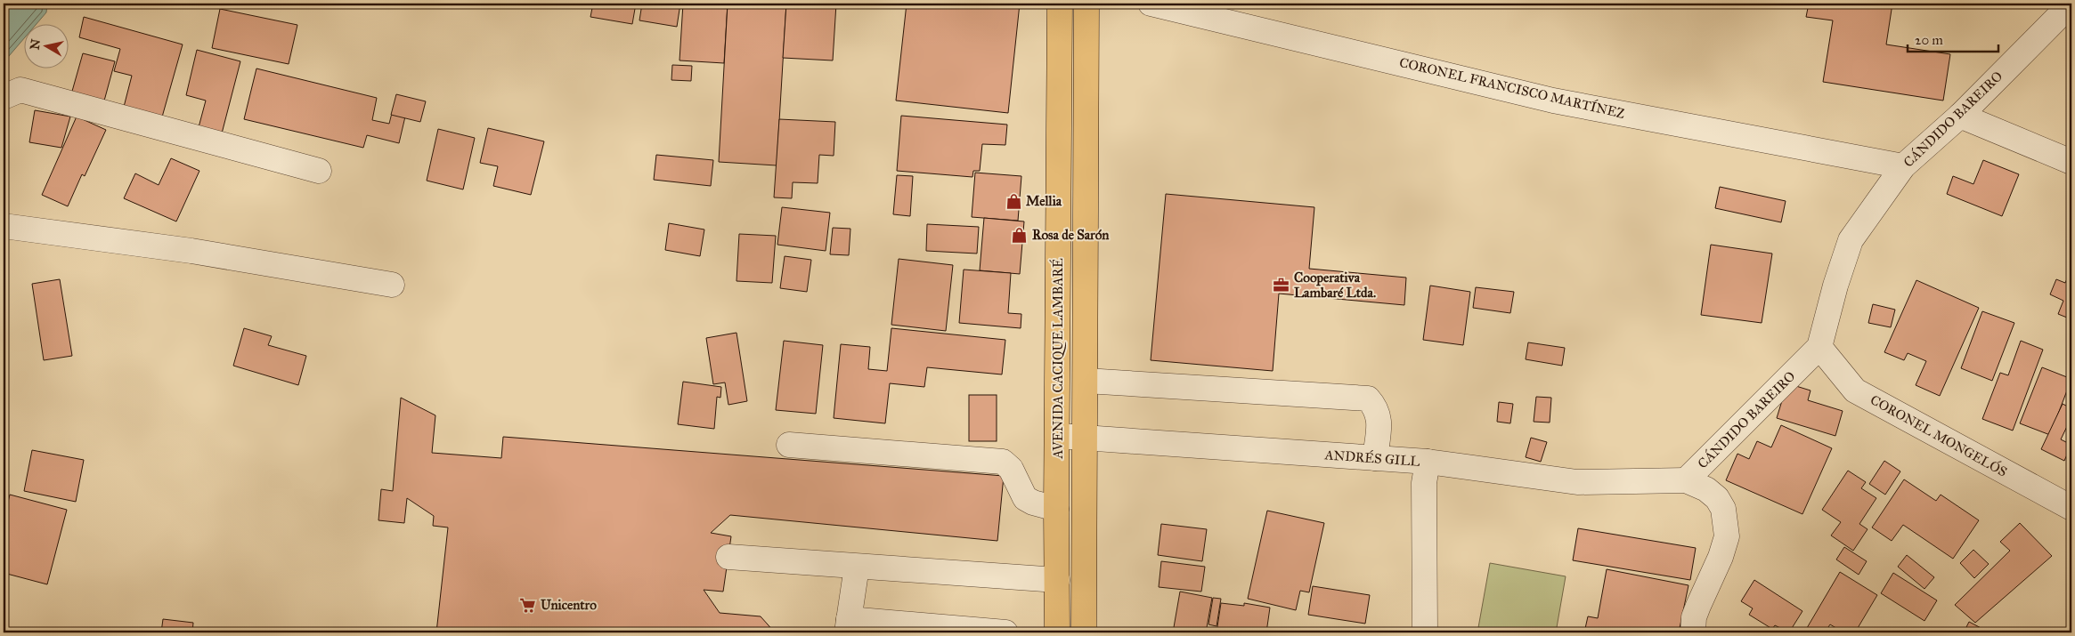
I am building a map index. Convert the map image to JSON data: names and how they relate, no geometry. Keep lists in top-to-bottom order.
{
  "streets": {
    "main road": ["AVENIDA CACIQUE LAMBARÉ"],
    "street": [
      "CORONEL FRANCISCO MARTÍNEZ",
      "CÁNDIDO BAREIRO",
      "CORONEL MONGELÓS",
      "ANDRÉS GILL"
    ]
  },
  "crossings": [
    ["CORONEL FRANCISCO MARTÍNEZ", "CÁNDIDO BAREIRO"],
    ["CÁNDIDO BAREIRO", "CORONEL MONGELÓS"],
    ["CÁNDIDO BAREIRO", "ANDRÉS GILL"],
    ["AVENIDA CACIQUE LAMBARÉ", "ANDRÉS GILL"]
  ],
  "places": {
    "shop": ["Mellia", "Rosa de Sarón"],
    "office": ["Cooperativa Lambaré Ltda."],
    "supermarket": ["Unicentro"]
  },
  "scale_bar": "20 m",
  "north": "left"
}
